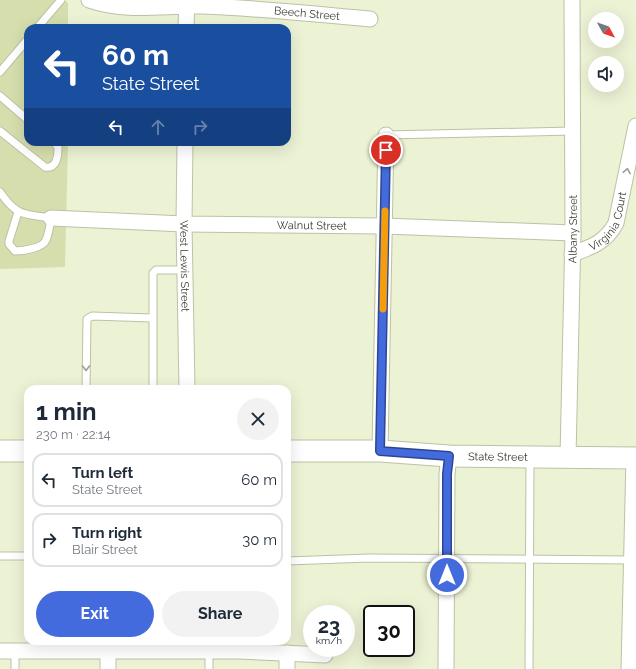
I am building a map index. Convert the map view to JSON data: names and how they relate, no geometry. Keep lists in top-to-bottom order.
{
  "streets": {
    "main road": ["State Street"],
    "street": [
      "Beech Street",
      "Virginia Court",
      "Walnut Street",
      "Albany Street",
      "West Lewis Street"
    ]
  },
  "crossings": [
    ["Virginia Court", "Albany Street"],
    ["Walnut Street", "Albany Street"],
    ["Walnut Street", "West Lewis Street"],
    ["Albany Street", "State Street"]
  ],
  "one_way": ["Virginia Court"],
  "north": "bottom right",
  "page": {
    "turn": ["60 m", "State Street"],
    "heading": ["1 min", "230 m · 22:14"],
    "list": [
      {
        "name": "Turn left",
        "note": "State Street",
        "value": "60 m"
      },
      {
        "name": "Turn right",
        "note": "Blair Street",
        "value": "30 m"
      }
    ],
    "buttons": ["Exit", "Share"],
    "speed": "23 km/h",
    "limit": "30"
  }
}
